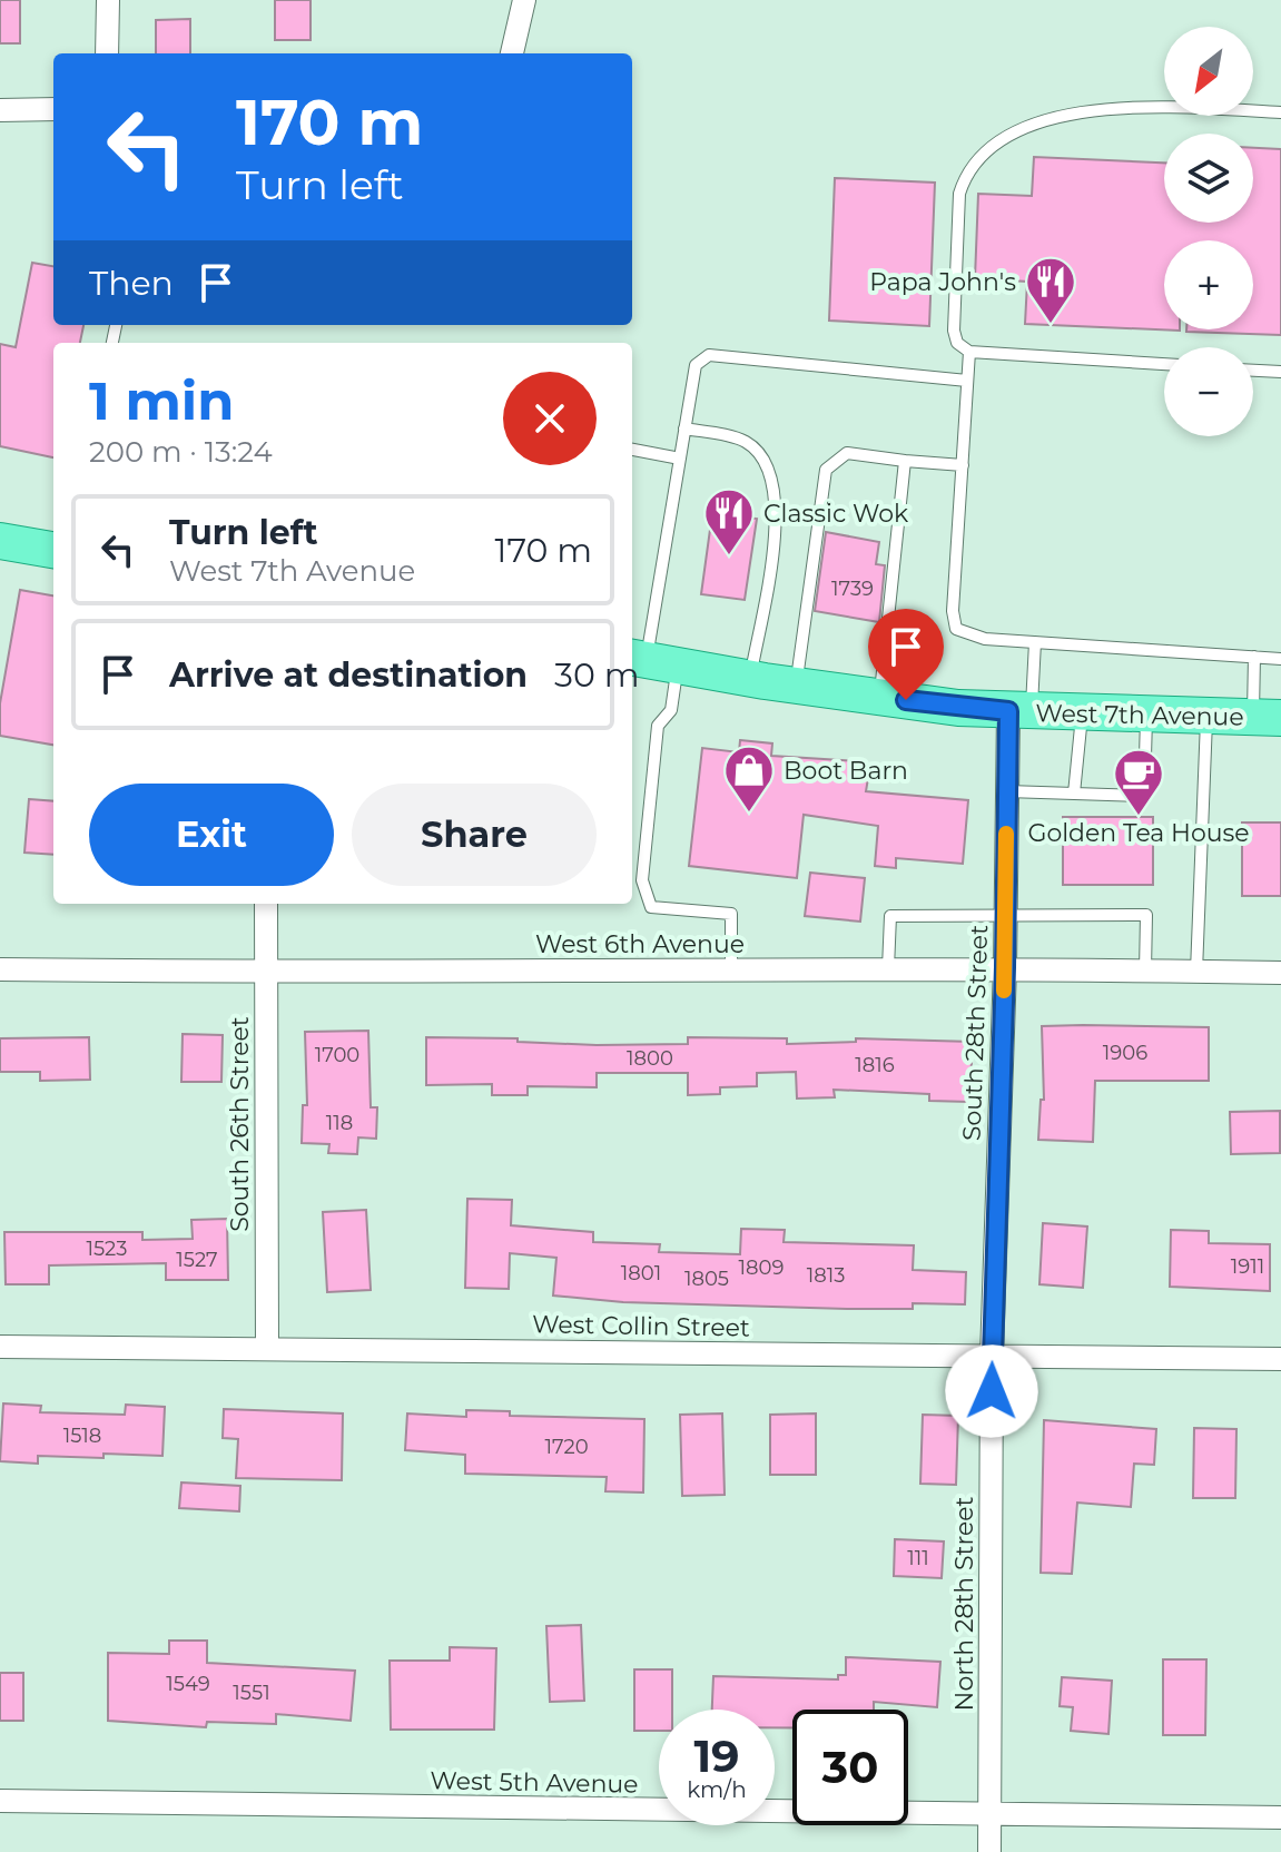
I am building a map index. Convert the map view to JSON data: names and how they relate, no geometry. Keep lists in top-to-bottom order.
{
  "streets": {
    "main road": ["West 7th Avenue"],
    "street": [
      "West 6th Avenue",
      "South 28th Street",
      "South 26th Street",
      "West Collin Street",
      "North 28th Street",
      "West 5th Avenue"
    ]
  },
  "crossings": [
    ["West 7th Avenue", "South 28th Street"],
    ["West 6th Avenue", "South 28th Street"],
    ["West 6th Avenue", "South 26th Street"],
    ["South 28th Street", "West Collin Street"],
    ["South 28th Street", "North 28th Street"],
    ["South 26th Street", "West Collin Street"],
    ["West Collin Street", "North 28th Street"],
    ["North 28th Street", "West 5th Avenue"]
  ],
  "places": {
    "restaurant": ["Papa John's", "Classic Wok"],
    "shop": ["Boot Barn"],
    "cafe": ["Golden Tea House"]
  },
  "house_numbers": [
    "1739",
    "1906",
    "1700",
    "1800",
    "1816",
    "118",
    "1523",
    "1527",
    "1911",
    "1809",
    "1801",
    "1813",
    "1805",
    "1518",
    "1720",
    "111",
    "1549",
    "1551"
  ],
  "north": "bottom left",
  "page": {
    "map_buttons": ["+", "−"],
    "turn": ["170 m", "Turn left"],
    "then": "Then",
    "heading": ["1 min", "200 m · 13:24"],
    "list": [
      {
        "name": "Turn left",
        "note": "West 7th Avenue",
        "value": "170 m"
      },
      {
        "name": "Arrive at destination",
        "value": "30 m"
      }
    ],
    "buttons": ["Exit", "Share"],
    "speed": "19 km/h",
    "limit": "30"
  }
}
